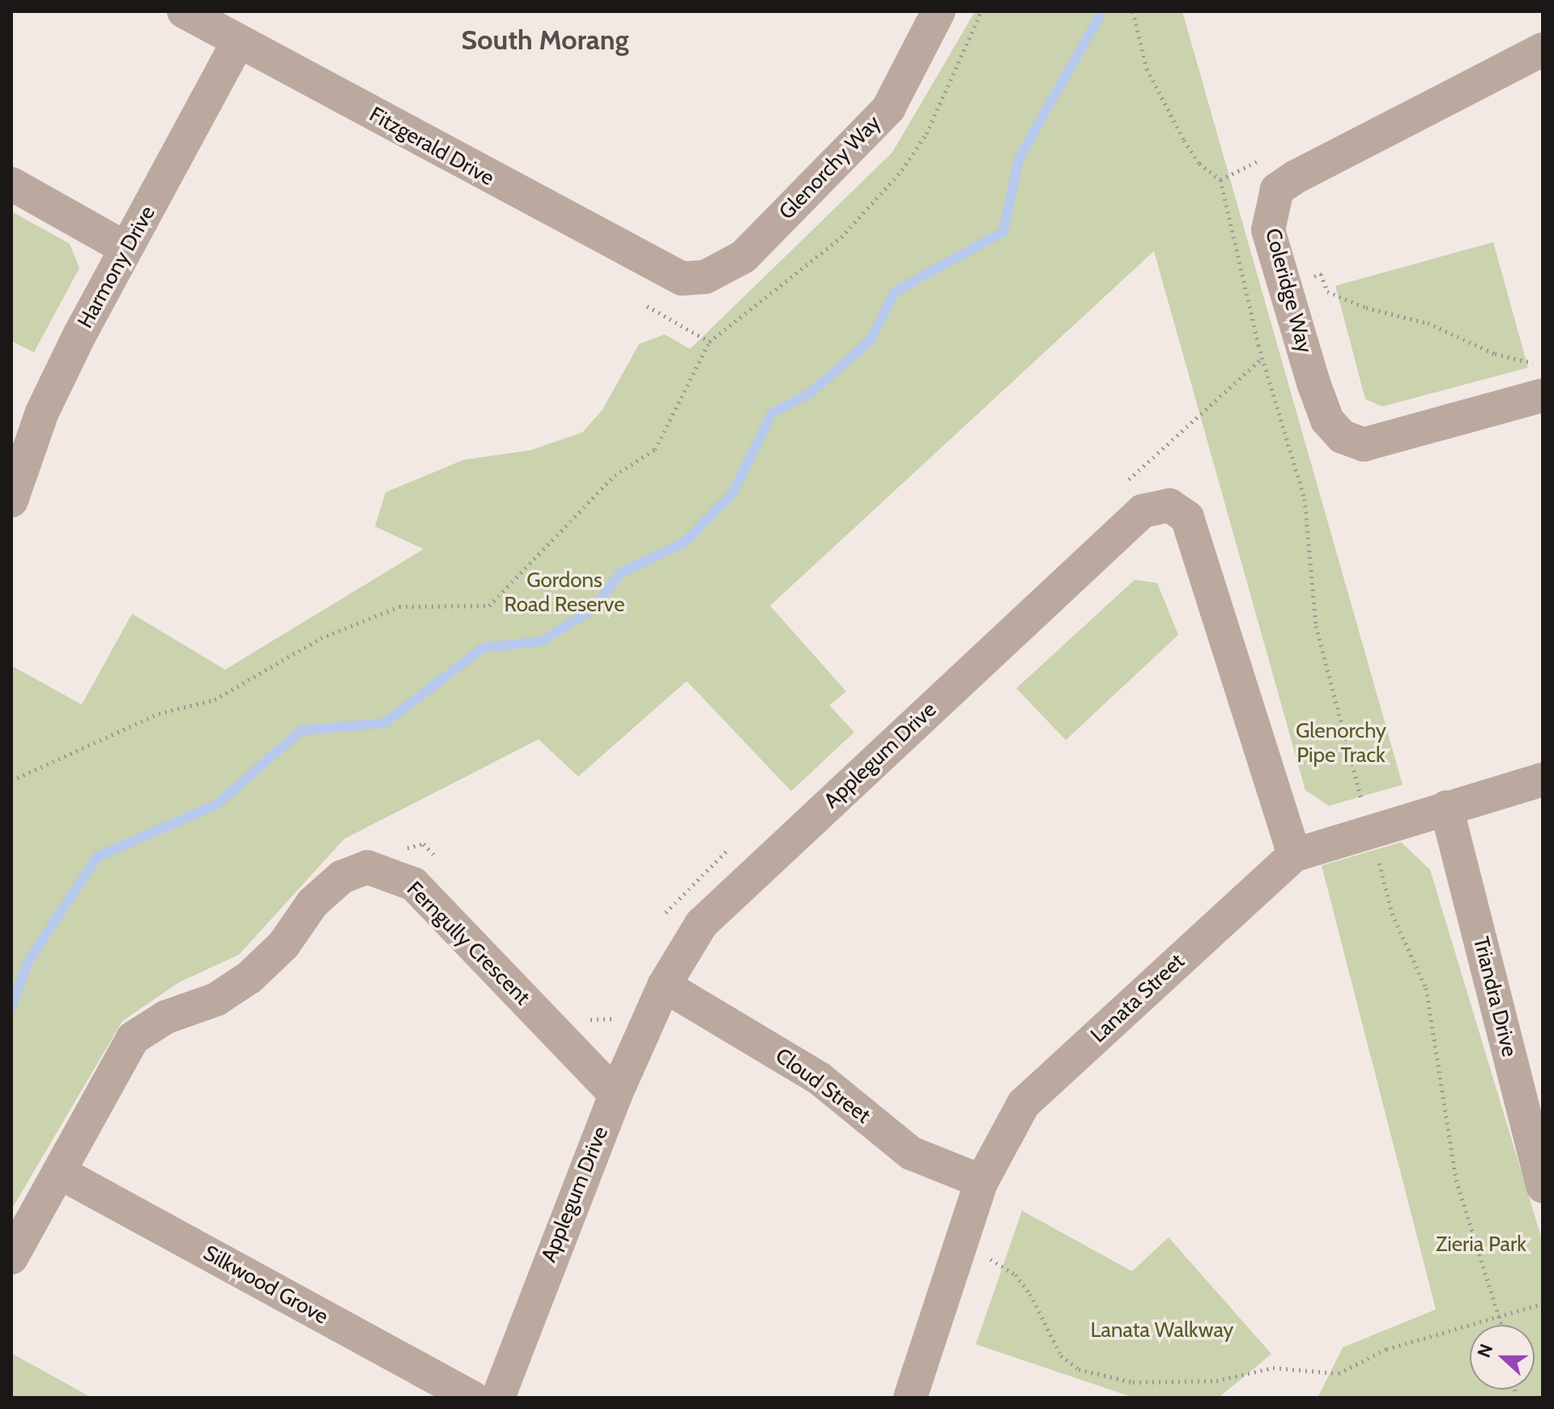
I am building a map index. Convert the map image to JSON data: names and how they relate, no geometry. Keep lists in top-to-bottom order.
{
  "streets": {
    "street": [
      "Fitzgerald Drive",
      "Glenorchy Way",
      "Harmony Drive",
      "Coleridge Way",
      "Applegum Drive",
      "Ferngully Crescent",
      "Triandra Drive",
      "Lanata Street",
      "Cloud Street",
      "Silkwood Grove"
    ]
  },
  "crossings": [
    ["Fitzgerald Drive", "Glenorchy Way"],
    ["Fitzgerald Drive", "Harmony Drive"],
    ["Applegum Drive", "Ferngully Crescent"],
    ["Applegum Drive", "Lanata Street"],
    ["Applegum Drive", "Cloud Street"],
    ["Ferngully Crescent", "Silkwood Grove"],
    ["Triandra Drive", "Lanata Street"],
    ["Lanata Street", "Cloud Street"]
  ],
  "districts": ["South Morang"],
  "parks": [
    "Gordons Road Reserve",
    "Glenorchy Pipe Track",
    "Zieria Park",
    "Lanata Walkway"
  ],
  "north": "left"
}
